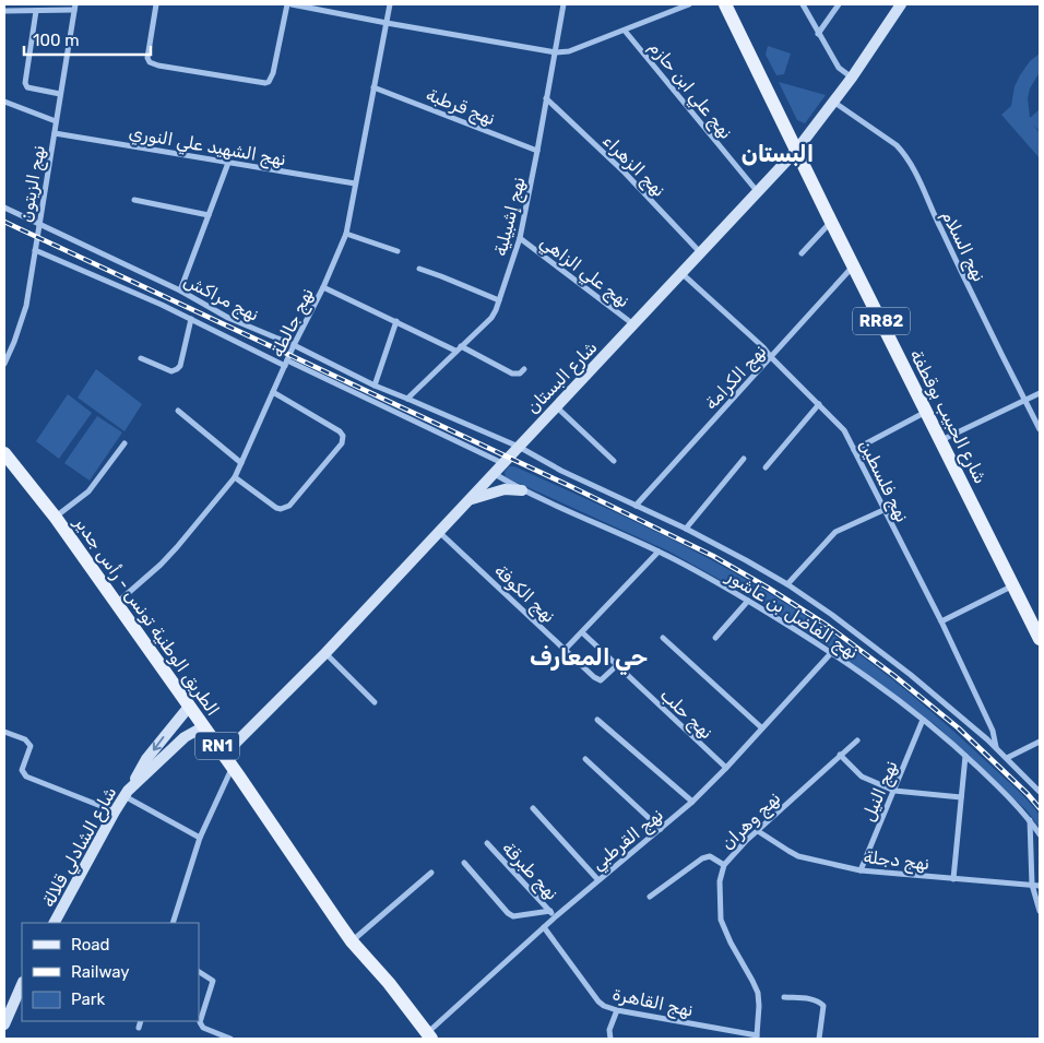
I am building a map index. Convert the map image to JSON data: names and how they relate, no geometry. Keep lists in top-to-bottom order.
{
  "streets": {
    "main road": [
      "RR82",
      "شارع البستان",
      "شارع الحبيب بوقطفة",
      "الطريق الوطنية تونس - رأس جدير",
      "RN1",
      "شارع الشادلي قلالة"
    ],
    "street": [
      "نهج علي ابن حازم",
      "نهج قرطبة",
      "نهج الشهيد علي النوري",
      "نهج الزهراء",
      "نهج الزيتون",
      "نهج إشبيلية",
      "نهج السلام",
      "نهج علي الزاهي",
      "نهج مراكش",
      "نهج جالطة",
      "نهج الكرامة",
      "نهج فلسطين",
      "نهج الكوفة",
      "نهج الفاضل بن عاشور",
      "نهج حلب",
      "نهج النيل",
      "نهج وهران",
      "نهج القرطبي",
      "نهج دجلة",
      "نهج طبرقة",
      "نهج القاهرة"
    ]
  },
  "crossings": [
    ["نهج علي ابن حازم", "شارع البستان"],
    ["نهج قرطبة", "نهج إشبيلية"],
    ["نهج قرطبة", "نهج جالطة"],
    ["نهج الشهيد علي النوري", "نهج الزيتون"],
    ["نهج الشهيد علي النوري", "نهج جالطة"],
    ["نهج الزهراء", "نهج إشبيلية"],
    ["نهج الزهراء", "شارع البستان"],
    ["نهج الزيتون", "نهج مراكش"],
    ["نهج إشبيلية", "نهج علي الزاهي"],
    ["نهج إشبيلية", "نهج مراكش"],
    ["نهج السلام", "شارع البستان"],
    ["نهج علي الزاهي", "شارع البستان"],
    ["نهج مراكش", "نهج جالطة"],
    ["نهج مراكش", "شارع البستان"],
    ["نهج مراكش", "نهج الكرامة"],
    ["نهج مراكش", "نهج فلسطين"],
    ["نهج جالطة", "الطريق الوطنية تونس - رأس جدير"],
    ["شارع البستان", "شارع الحبيب بوقطفة"],
    ["شارع البستان", "نهج فلسطين"],
    ["شارع البستان", "نهج الكوفة"],
    ["شارع البستان", "نهج الفاضل بن عاشور"],
    ["شارع البستان", "الطريق الوطنية تونس - رأس جدير"],
    ["نهج الكرامة", "شارع الحبيب بوقطفة"],
    ["نهج الكرامة", "نهج فلسطين"],
    ["نهج الكوفة", "نهج حلب"],
    ["نهج الفاضل بن عاشور", "نهج النيل"],
    ["نهج الفاضل بن عاشور", "نهج القرطبي"],
    ["الطريق الوطنية تونس - رأس جدير", "نهج القرطبي"],
    ["الطريق الوطنية تونس - رأس جدير", "شارع الشادلي قلالة"],
    ["نهج حلب", "نهج القرطبي"],
    ["نهج النيل", "نهج دجلة"],
    ["نهج وهران", "نهج دجلة"],
    ["نهج وهران", "نهج القاهرة"],
    ["نهج القرطبي", "نهج طبرقة"],
    ["نهج القرطبي", "نهج القاهرة"]
  ],
  "districts": ["البستان", "حي المعارف"],
  "legend": ["Road", "Railway", "Park"],
  "scale_bar": "100 m"
}
